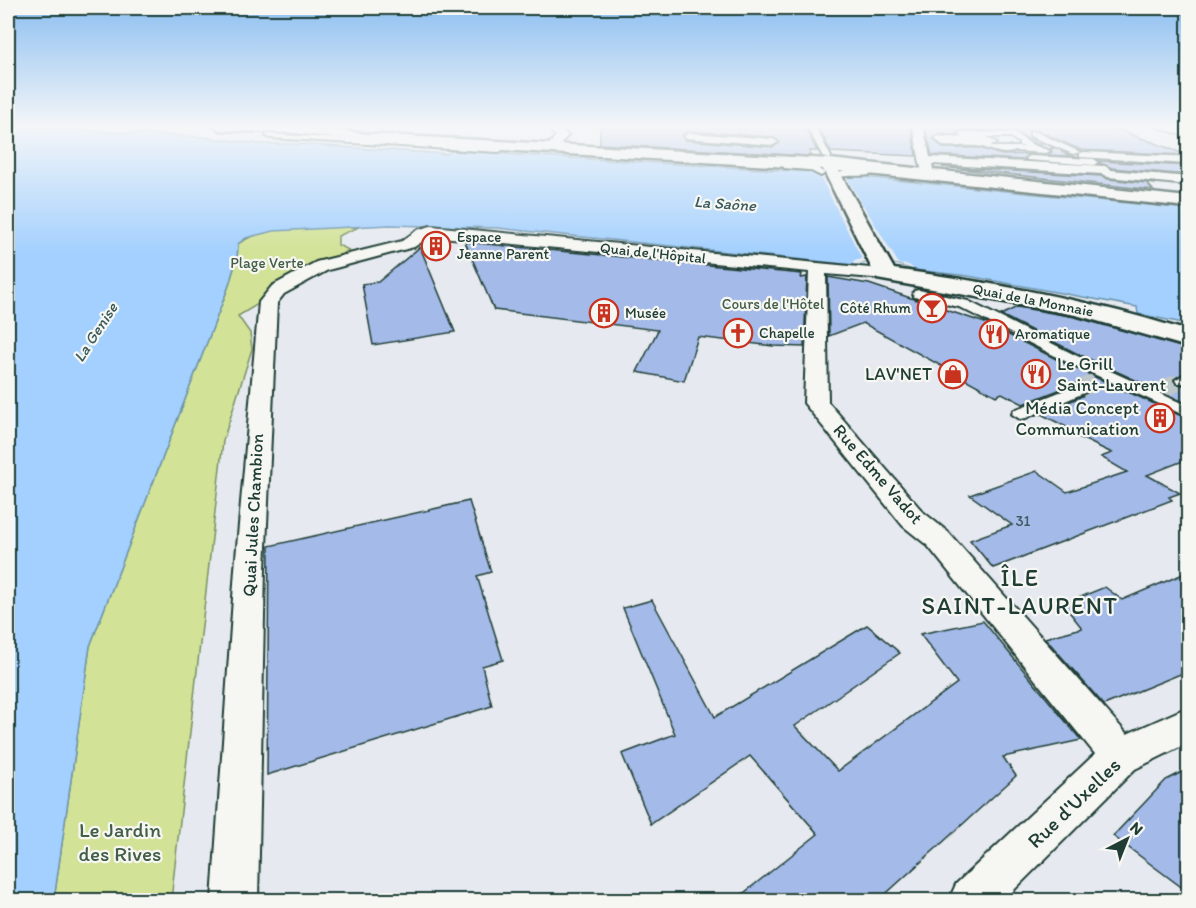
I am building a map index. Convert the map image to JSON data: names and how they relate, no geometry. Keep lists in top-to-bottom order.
{
  "streets": {
    "main road": ["Quai de la Monnaie"],
    "street": [
      "Quai de l'Hôpital",
      "Rue Edme Vadot",
      "Quai Jules Chambion",
      "Rue d'Uxelles"
    ]
  },
  "crossings": [
    ["Quai de l'Hôpital", "Quai de la Monnaie"],
    ["Quai de l'Hôpital", "Rue Edme Vadot"],
    ["Quai de l'Hôpital", "Quai Jules Chambion"],
    ["Rue Edme Vadot", "Rue d'Uxelles"]
  ],
  "districts": ["ÎLE SAINT-LAURENT"],
  "water": ["La Saône", "La Genise"],
  "parks": ["Plage Verte", "Cours de l'Hôtel", "Le Jardin des Rives"],
  "places": {
    "building": ["Espace Jeanne Parent", "Musée", "Média Concept Communication"],
    "bar": ["Côté Rhum"],
    "church": ["Chapelle"],
    "restaurant": ["Aromatique", "Le Grill Saint-Laurent"],
    "shop": ["LAV'NET"]
  },
  "house_numbers": ["31"],
  "north": "top right"
}
